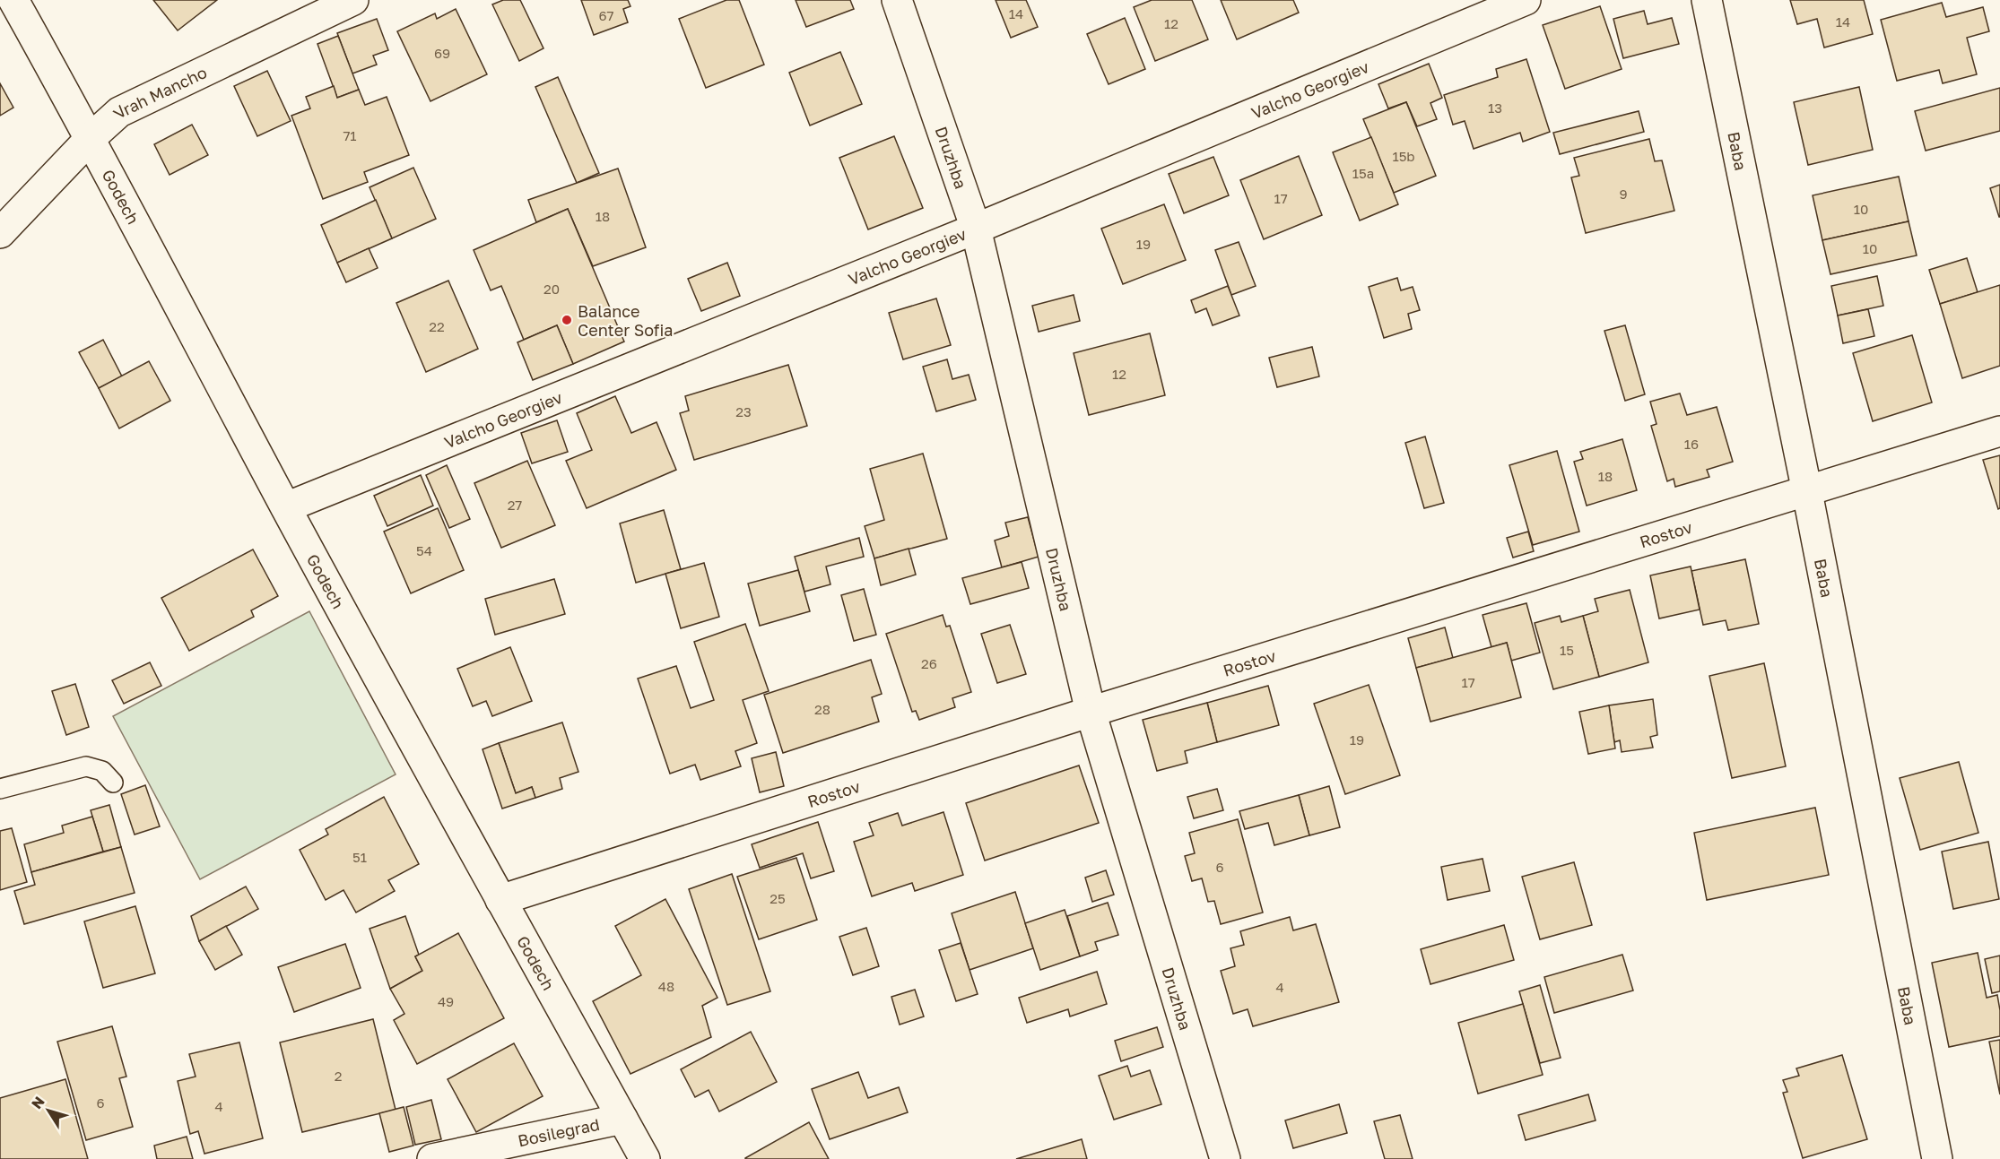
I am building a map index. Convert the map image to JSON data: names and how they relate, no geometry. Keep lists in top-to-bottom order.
{
  "streets": {
    "street": [
      "Valcho Georgiev",
      "Vrah Mancho",
      "Baba",
      "Druzhba",
      "Godech",
      "Rostov",
      "Bosilegrad"
    ]
  },
  "crossings": [
    ["Valcho Georgiev", "Druzhba"],
    ["Valcho Georgiev", "Godech"],
    ["Vrah Mancho", "Godech"],
    ["Baba", "Rostov"],
    ["Druzhba", "Rostov"],
    ["Godech", "Rostov"],
    ["Godech", "Bosilegrad"]
  ],
  "places": ["Balance Center Sofia"],
  "house_numbers": [
    "14",
    "67",
    "14",
    "12",
    "69",
    "13",
    "71",
    "15b",
    "15a",
    "9",
    "17",
    "10",
    "18",
    "19",
    "10",
    "20",
    "22",
    "12",
    "23",
    "16",
    "18",
    "27",
    "54",
    "15",
    "26",
    "17",
    "28",
    "19",
    "51",
    "6",
    "25",
    "48",
    "4",
    "49",
    "2",
    "6",
    "4"
  ],
  "north": "top left"
}
